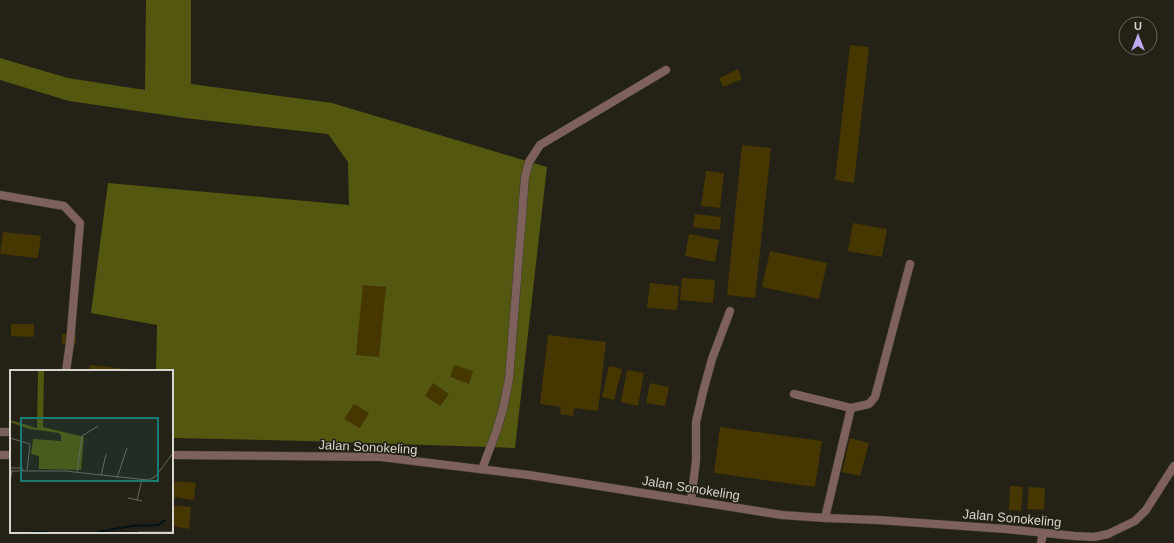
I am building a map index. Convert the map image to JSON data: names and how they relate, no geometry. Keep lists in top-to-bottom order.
{
  "streets": {
    "street": ["Jalan Sonokeling"]
  },
  "north": "top"
}
